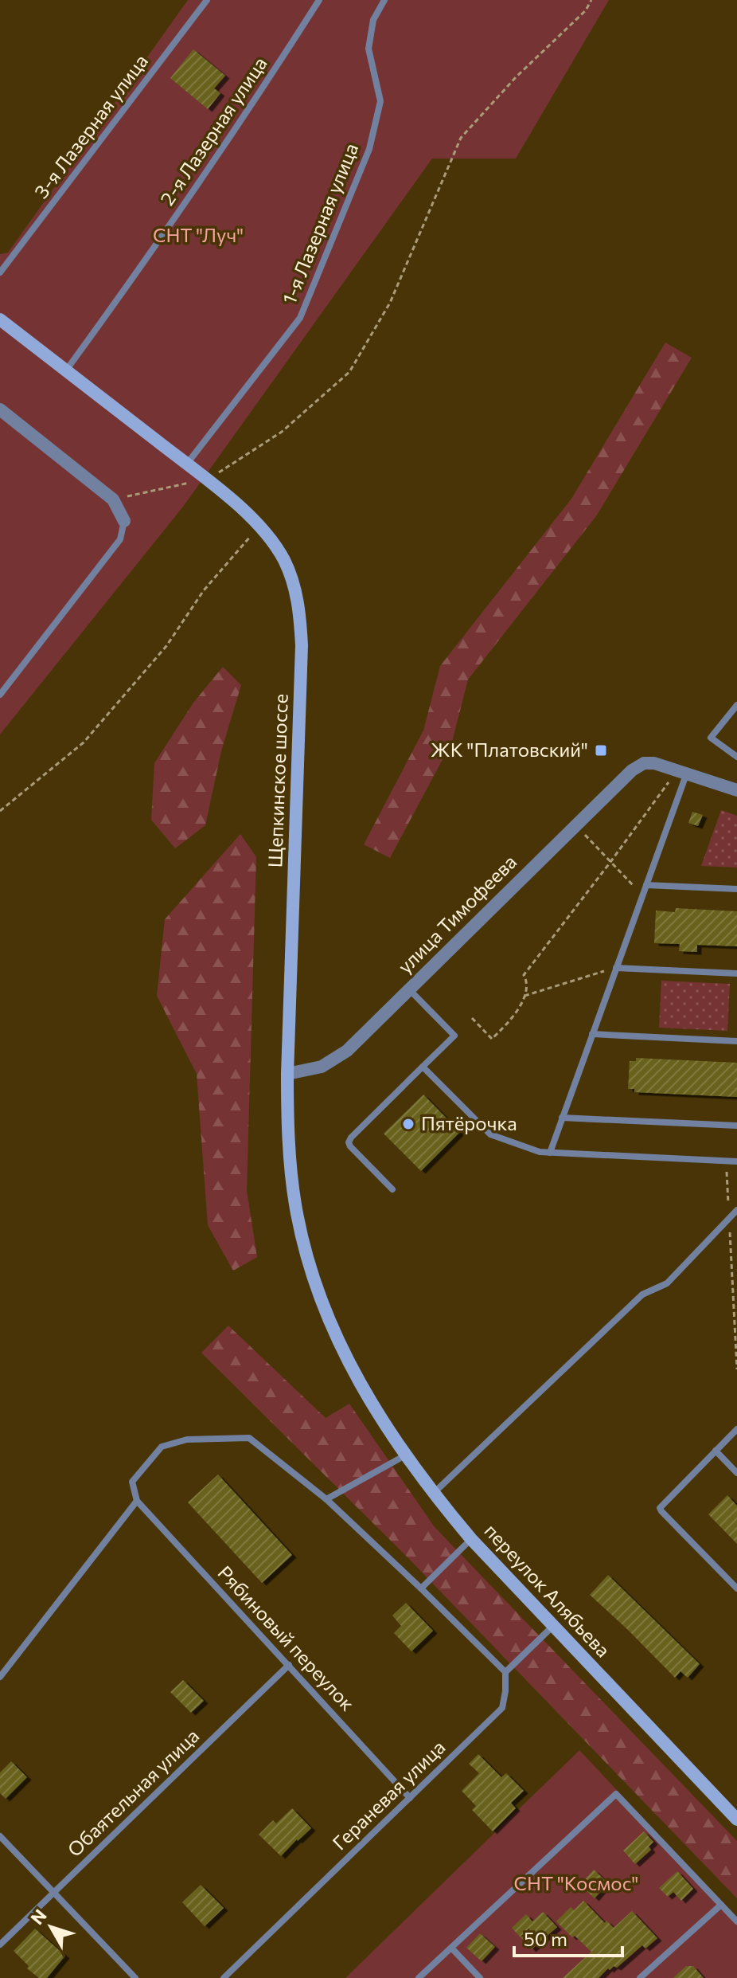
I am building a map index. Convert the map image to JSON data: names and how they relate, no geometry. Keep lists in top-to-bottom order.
{
  "streets": {
    "main road": ["Щепкинское шоссе", "переулок Алябьева"],
    "street": ["улица Тимофеева"],
    "lane": [
      "3-я Лазерная улица",
      "2-я Лазерная улица",
      "1-я Лазерная улица",
      "Рябиновый переулок",
      "Обаятельная улица",
      "Гераневая улица"
    ]
  },
  "crossings": [
    ["2-я Лазерная улица", "Щепкинское шоссе"],
    ["1-я Лазерная улица", "Щепкинское шоссе"],
    ["Щепкинское шоссе", "улица Тимофеева"],
    ["Щепкинское шоссе", "переулок Алябьева"],
    ["Рябиновый переулок", "Обаятельная улица"],
    ["Рябиновый переулок", "Гераневая улица"]
  ],
  "parks": ["СНТ \"Луч\"", "СНТ \"Космос\""],
  "places": {
    "transit": ["ЖК \"Платовский\""],
    "other": ["Пятёрочка"]
  },
  "scale_bar": "50 m",
  "north": "top left"
}
